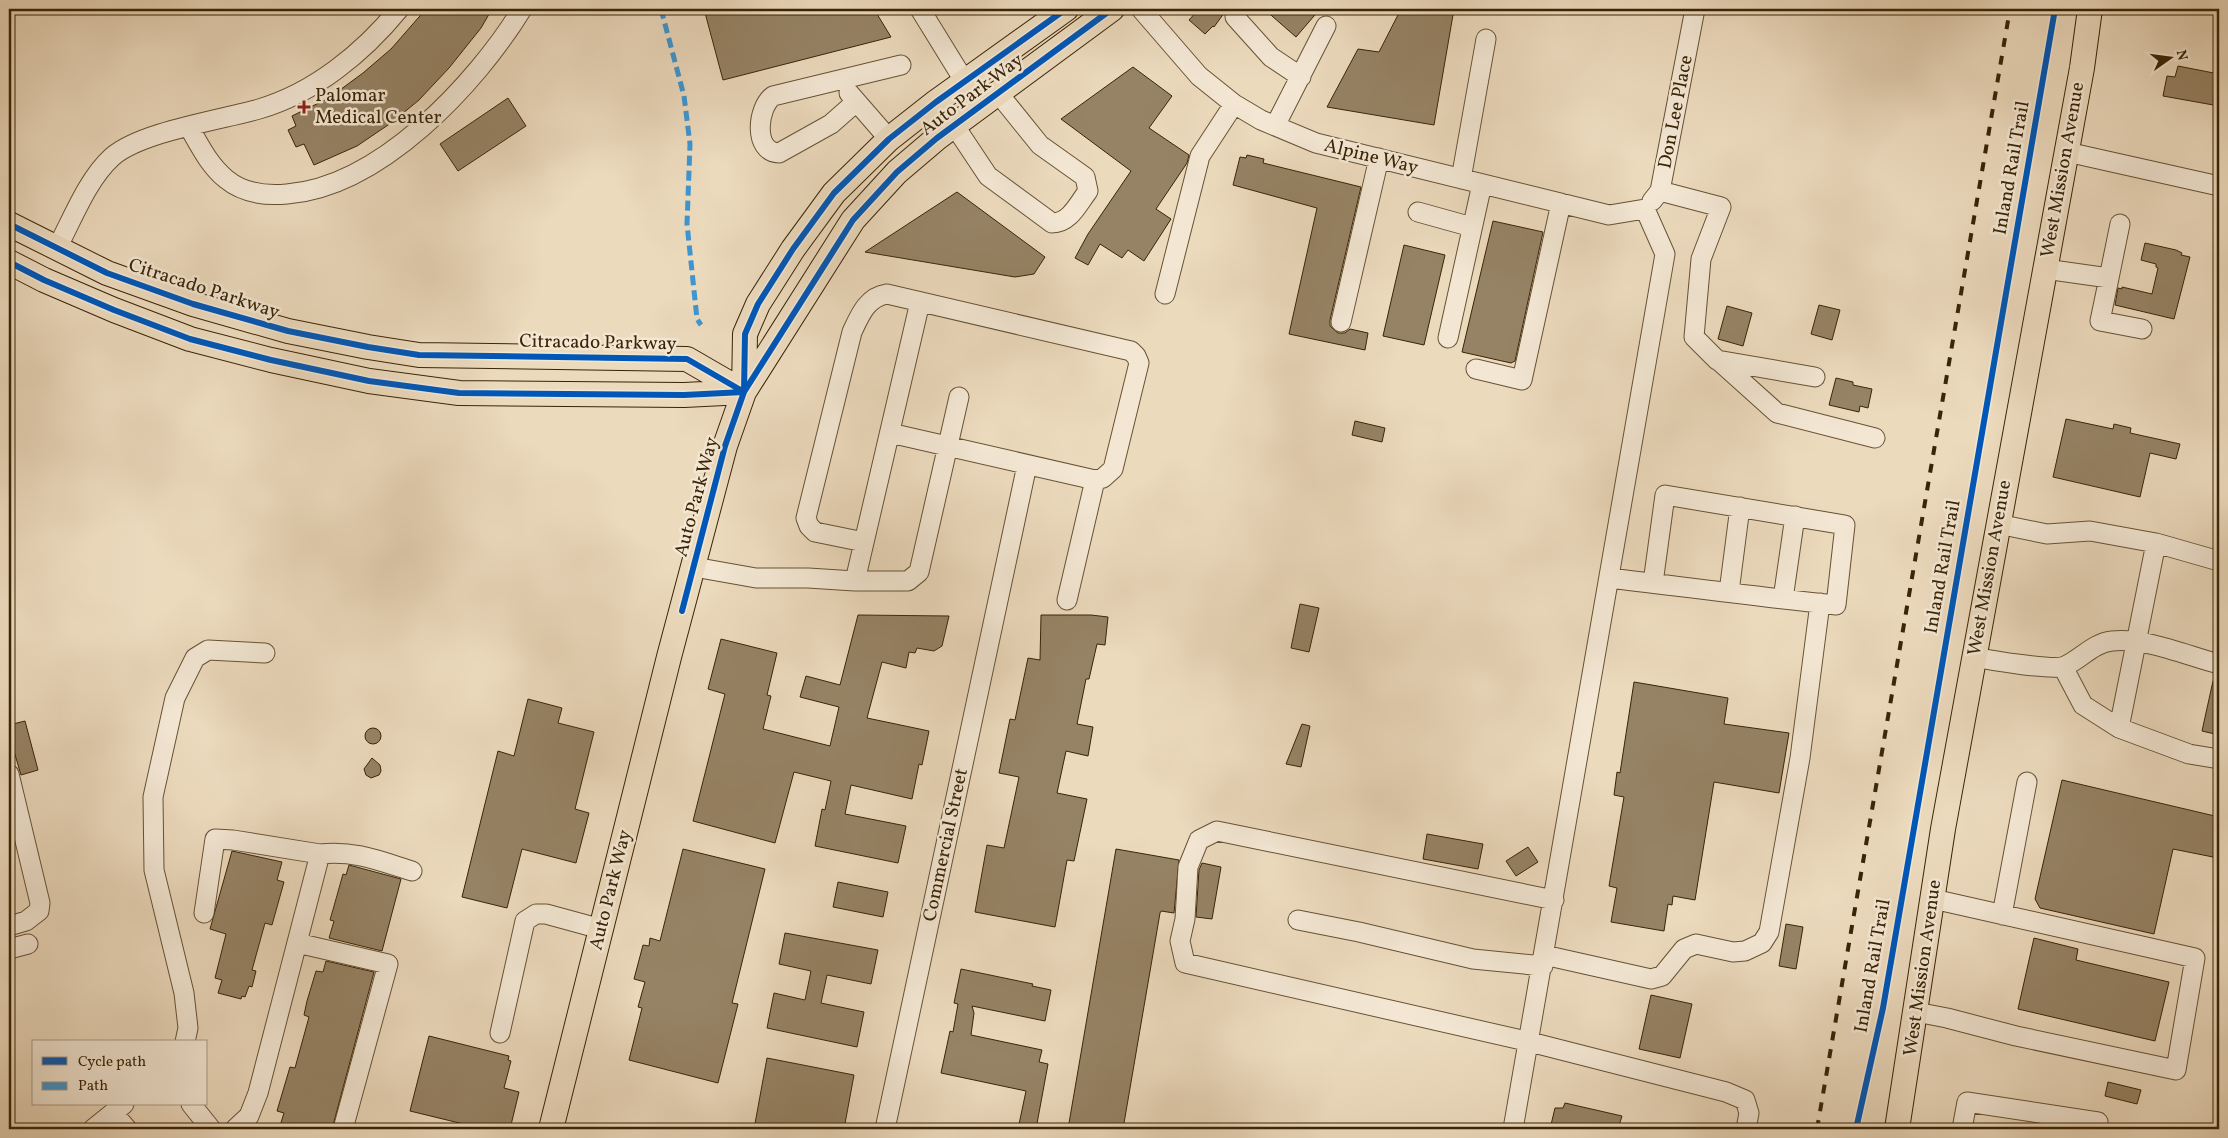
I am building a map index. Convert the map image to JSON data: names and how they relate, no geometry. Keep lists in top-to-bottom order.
{
  "streets": {
    "main road": ["Auto Park Way", "West Mission Avenue", "Citracado Parkway"],
    "street": ["Don Lee Place", "Alpine Way", "Commercial Street"],
    "cycle path": ["Inland Rail Trail"]
  },
  "crossings": [
    ["Auto Park Way", "Citracado Parkway"],
    ["Don Lee Place", "Alpine Way"]
  ],
  "places": {
    "health": ["Palomar Medical Center"]
  },
  "legend": ["Cycle path", "Path"],
  "north": "right"
}
